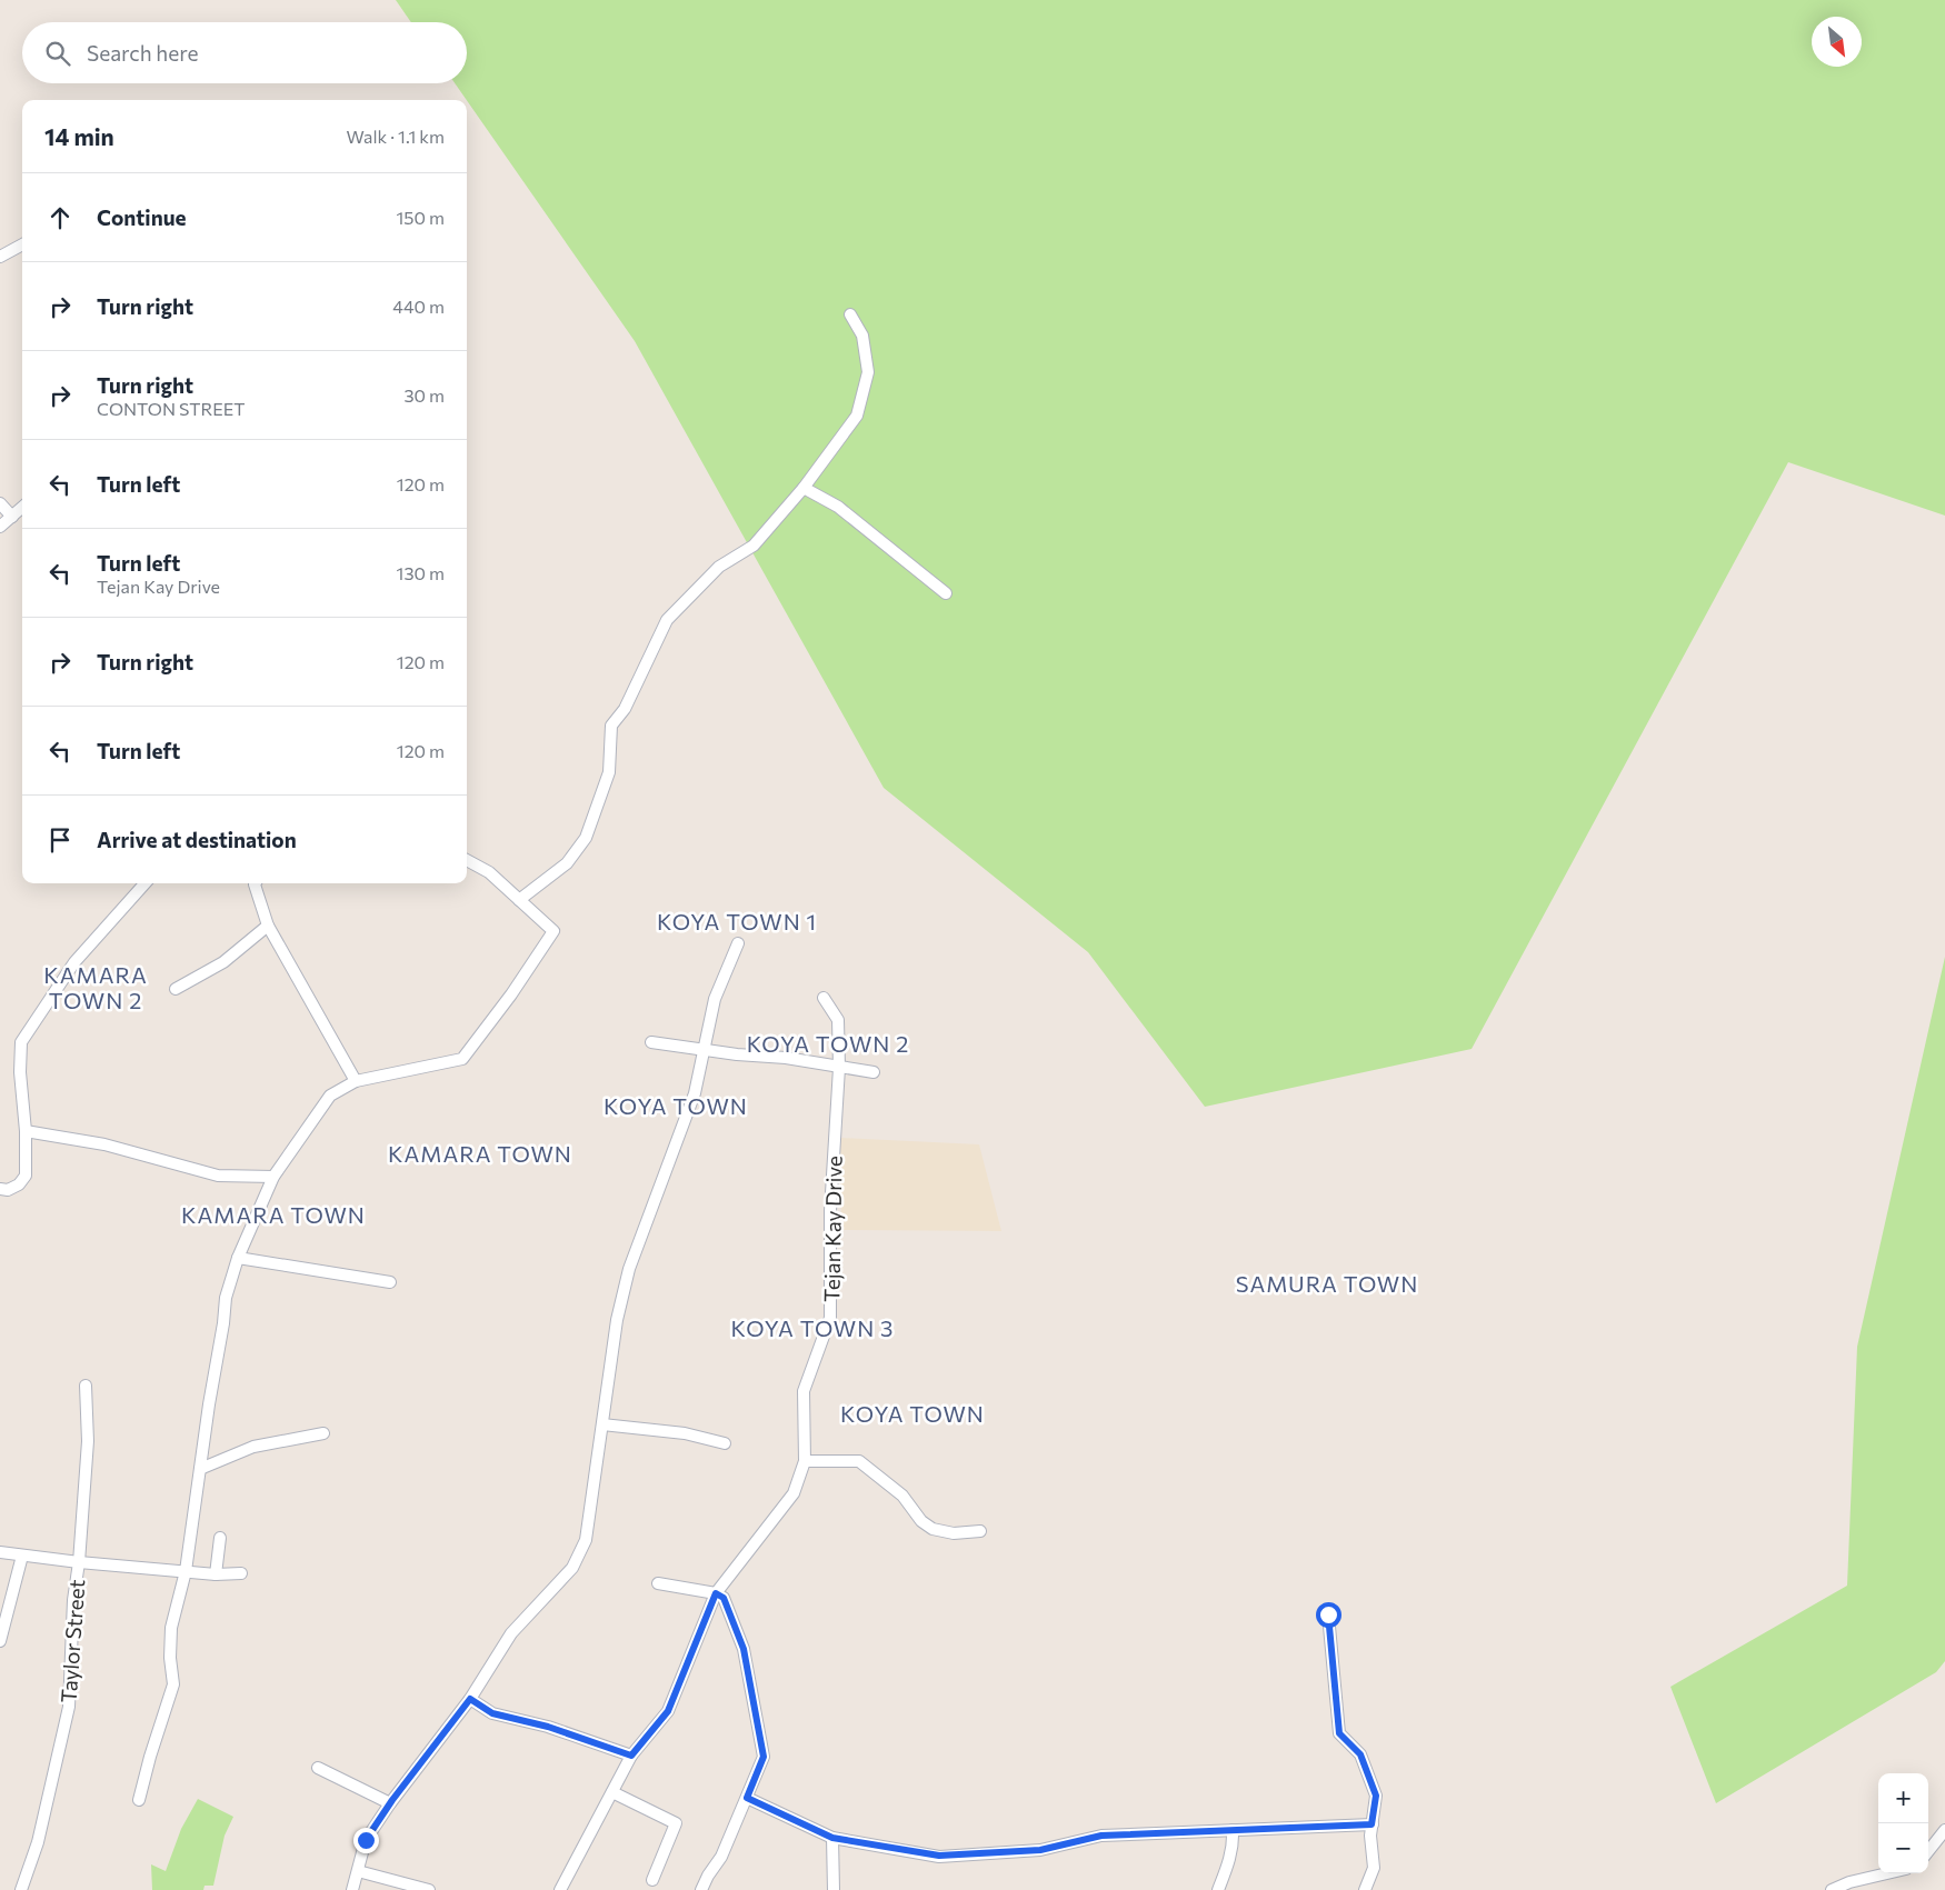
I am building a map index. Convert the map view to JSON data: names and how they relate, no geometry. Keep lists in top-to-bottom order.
{
  "streets": {
    "street": ["Tejan Kay Drive", "Taylor Street"]
  },
  "districts": [
    "KOYA TOWN 1",
    "KAMARA TOWN 2",
    "KOYA TOWN 2",
    "KOYA TOWN",
    "KAMARA TOWN",
    "KAMARA TOWN",
    "SAMURA TOWN",
    "KOYA TOWN 3",
    "KOYA TOWN"
  ],
  "north": "bottom right",
  "page": {
    "search": "Search here",
    "heading": ["14 min", "Walk · 1.1 km"],
    "list": [
      ["Continue", "150 m"],
      ["Turn right", "440 m"],
      ["Turn right", "CONTON STREET", "30 m"],
      ["Turn left", "120 m"],
      ["Turn left", "Tejan Kay Drive", "130 m"],
      ["Turn right", "120 m"],
      ["Turn left", "120 m"],
      "Arrive at destination"
    ],
    "map_buttons": ["+", "−"]
  }
}
